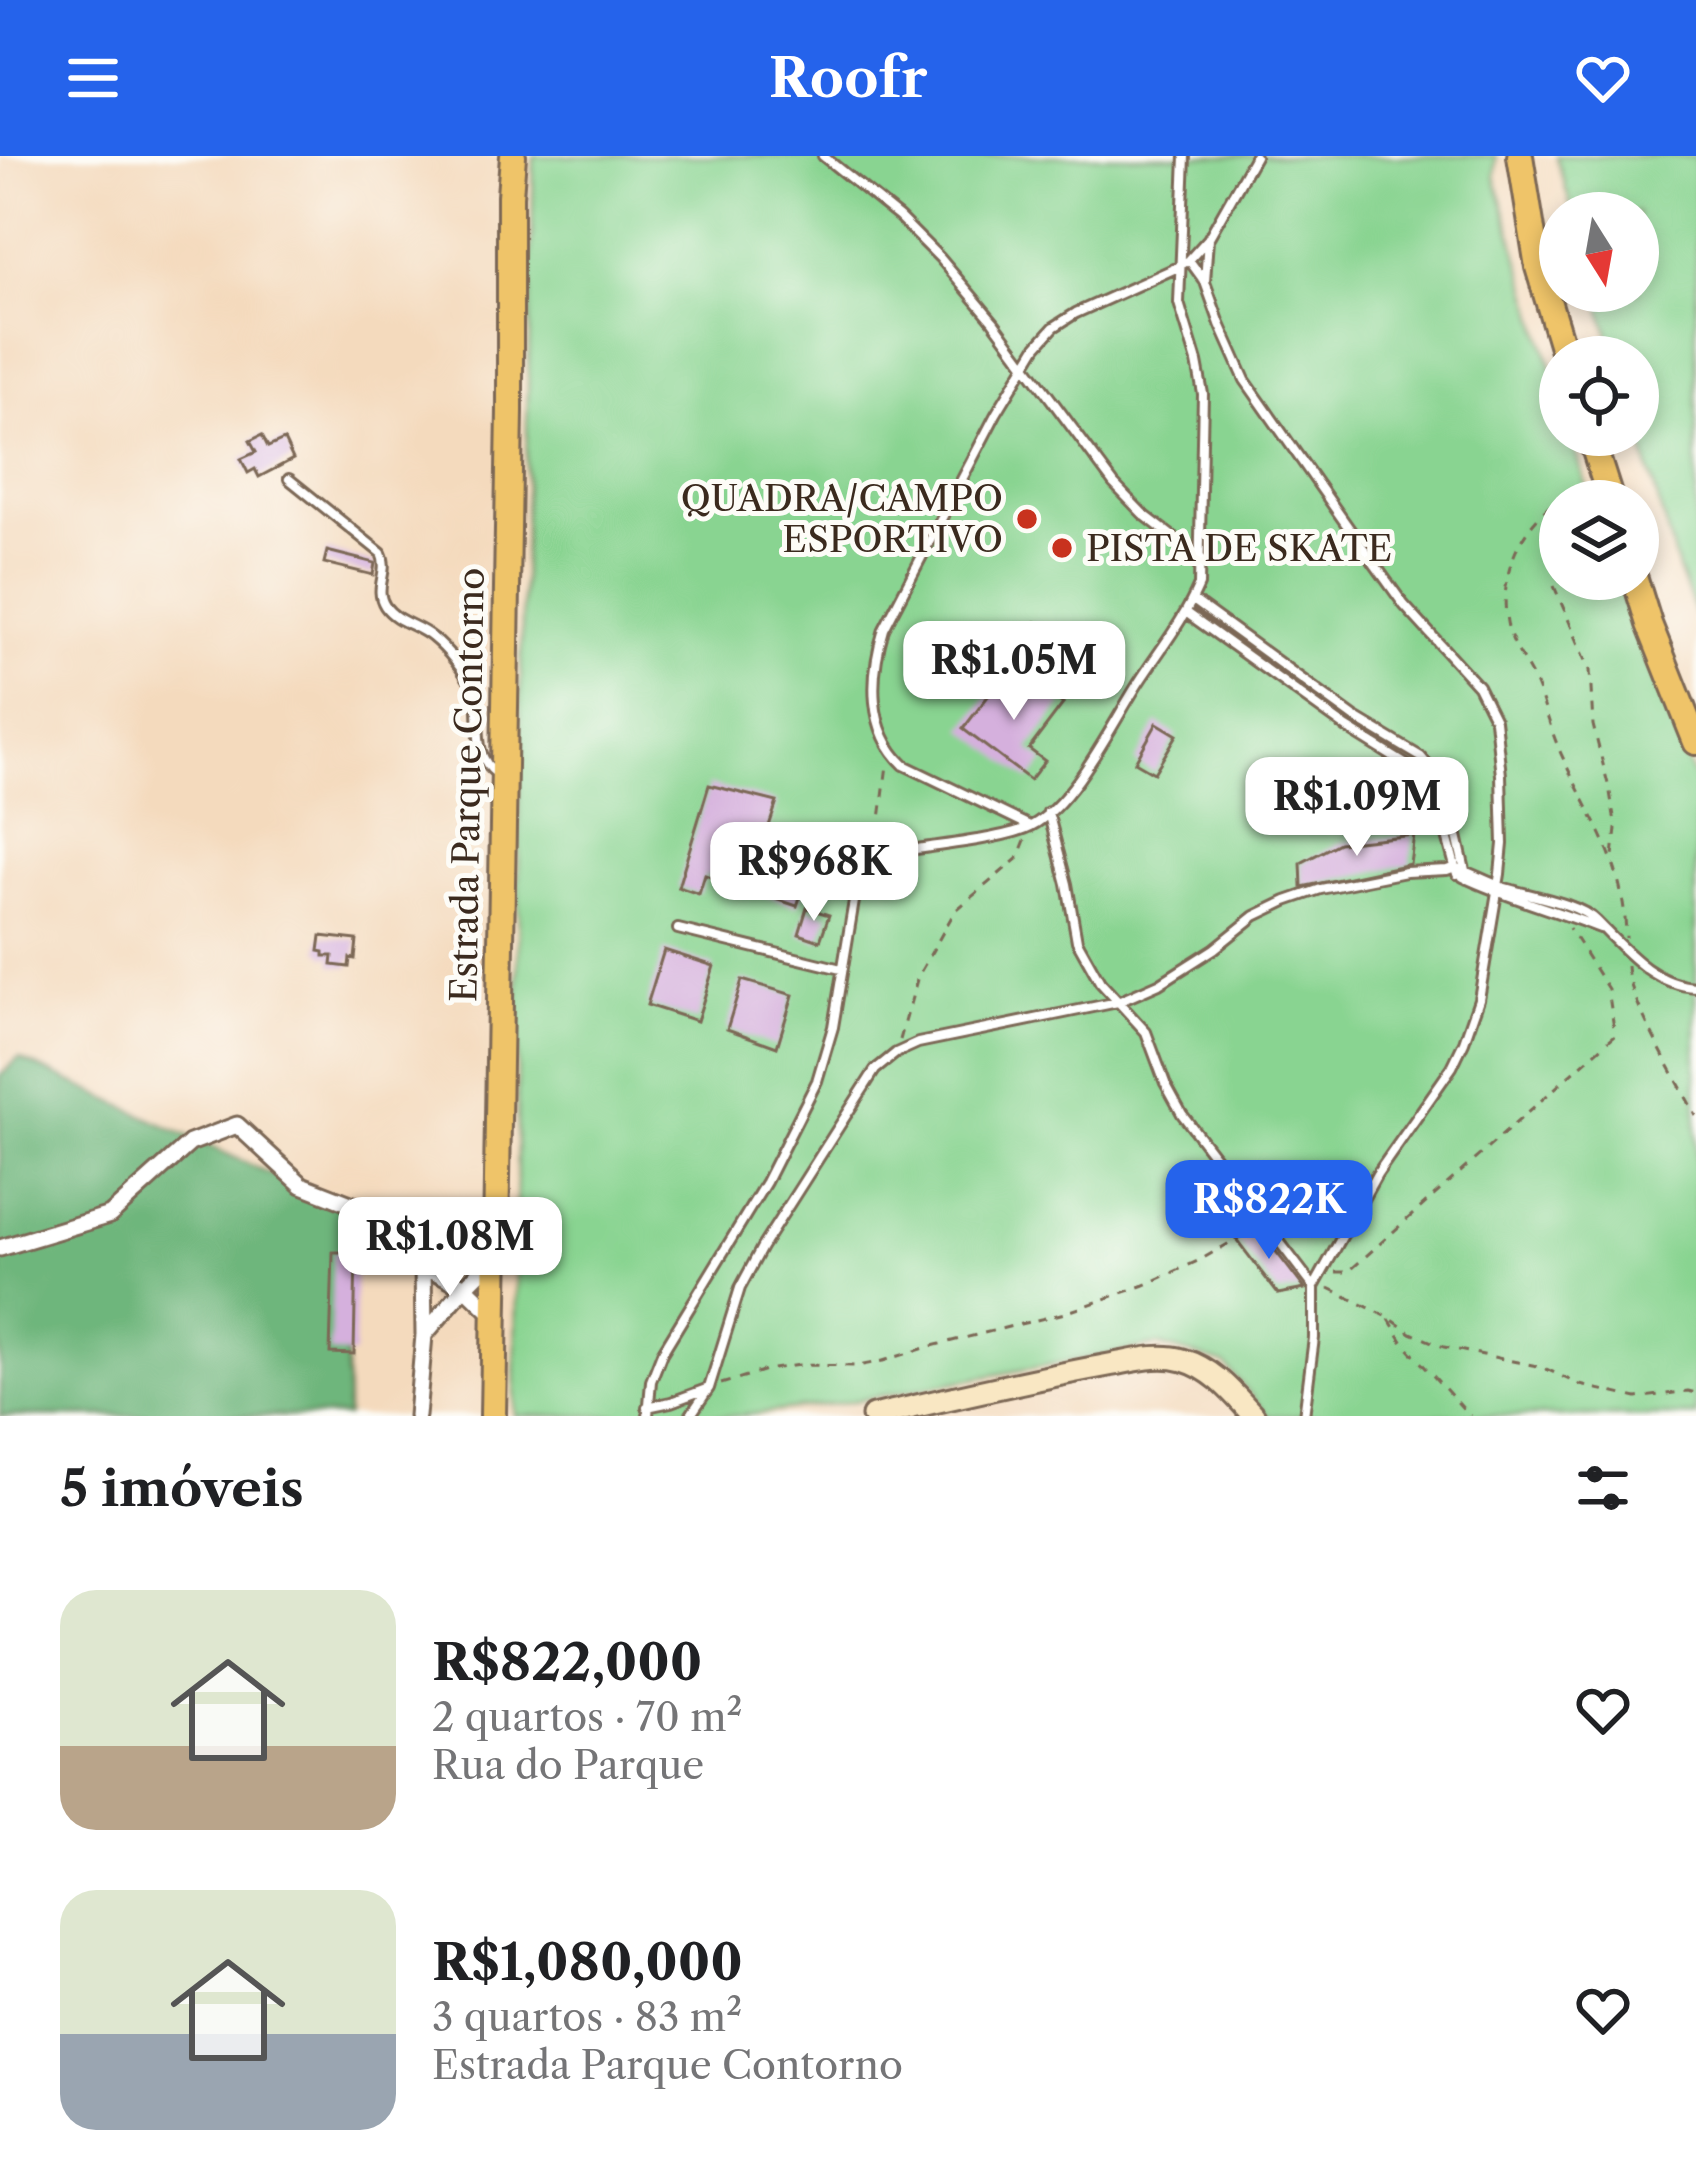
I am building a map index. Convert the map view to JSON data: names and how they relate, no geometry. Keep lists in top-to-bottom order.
{
  "streets": {
    "main road": ["Estrada Parque Contorno"]
  },
  "places": ["QUADRA/CAMPO ESPORTIVO", "PISTA DE SKATE"],
  "north": "bottom",
  "page": {
    "header": "Roofr",
    "price": [
      "R$1.05M",
      "R$1.09M",
      "R$968K",
      "R$822K",
      "R$1.08M"
    ],
    "heading": "5 imóveis",
    "list": [
      {
        "name": "R$822,000",
        "note": "2 quartos · 70 m² · Rua do Parque"
      },
      {
        "name": "R$1,080,000",
        "note": "3 quartos · 83 m² · Estrada Parque Contorno"
      }
    ]
  }
}
